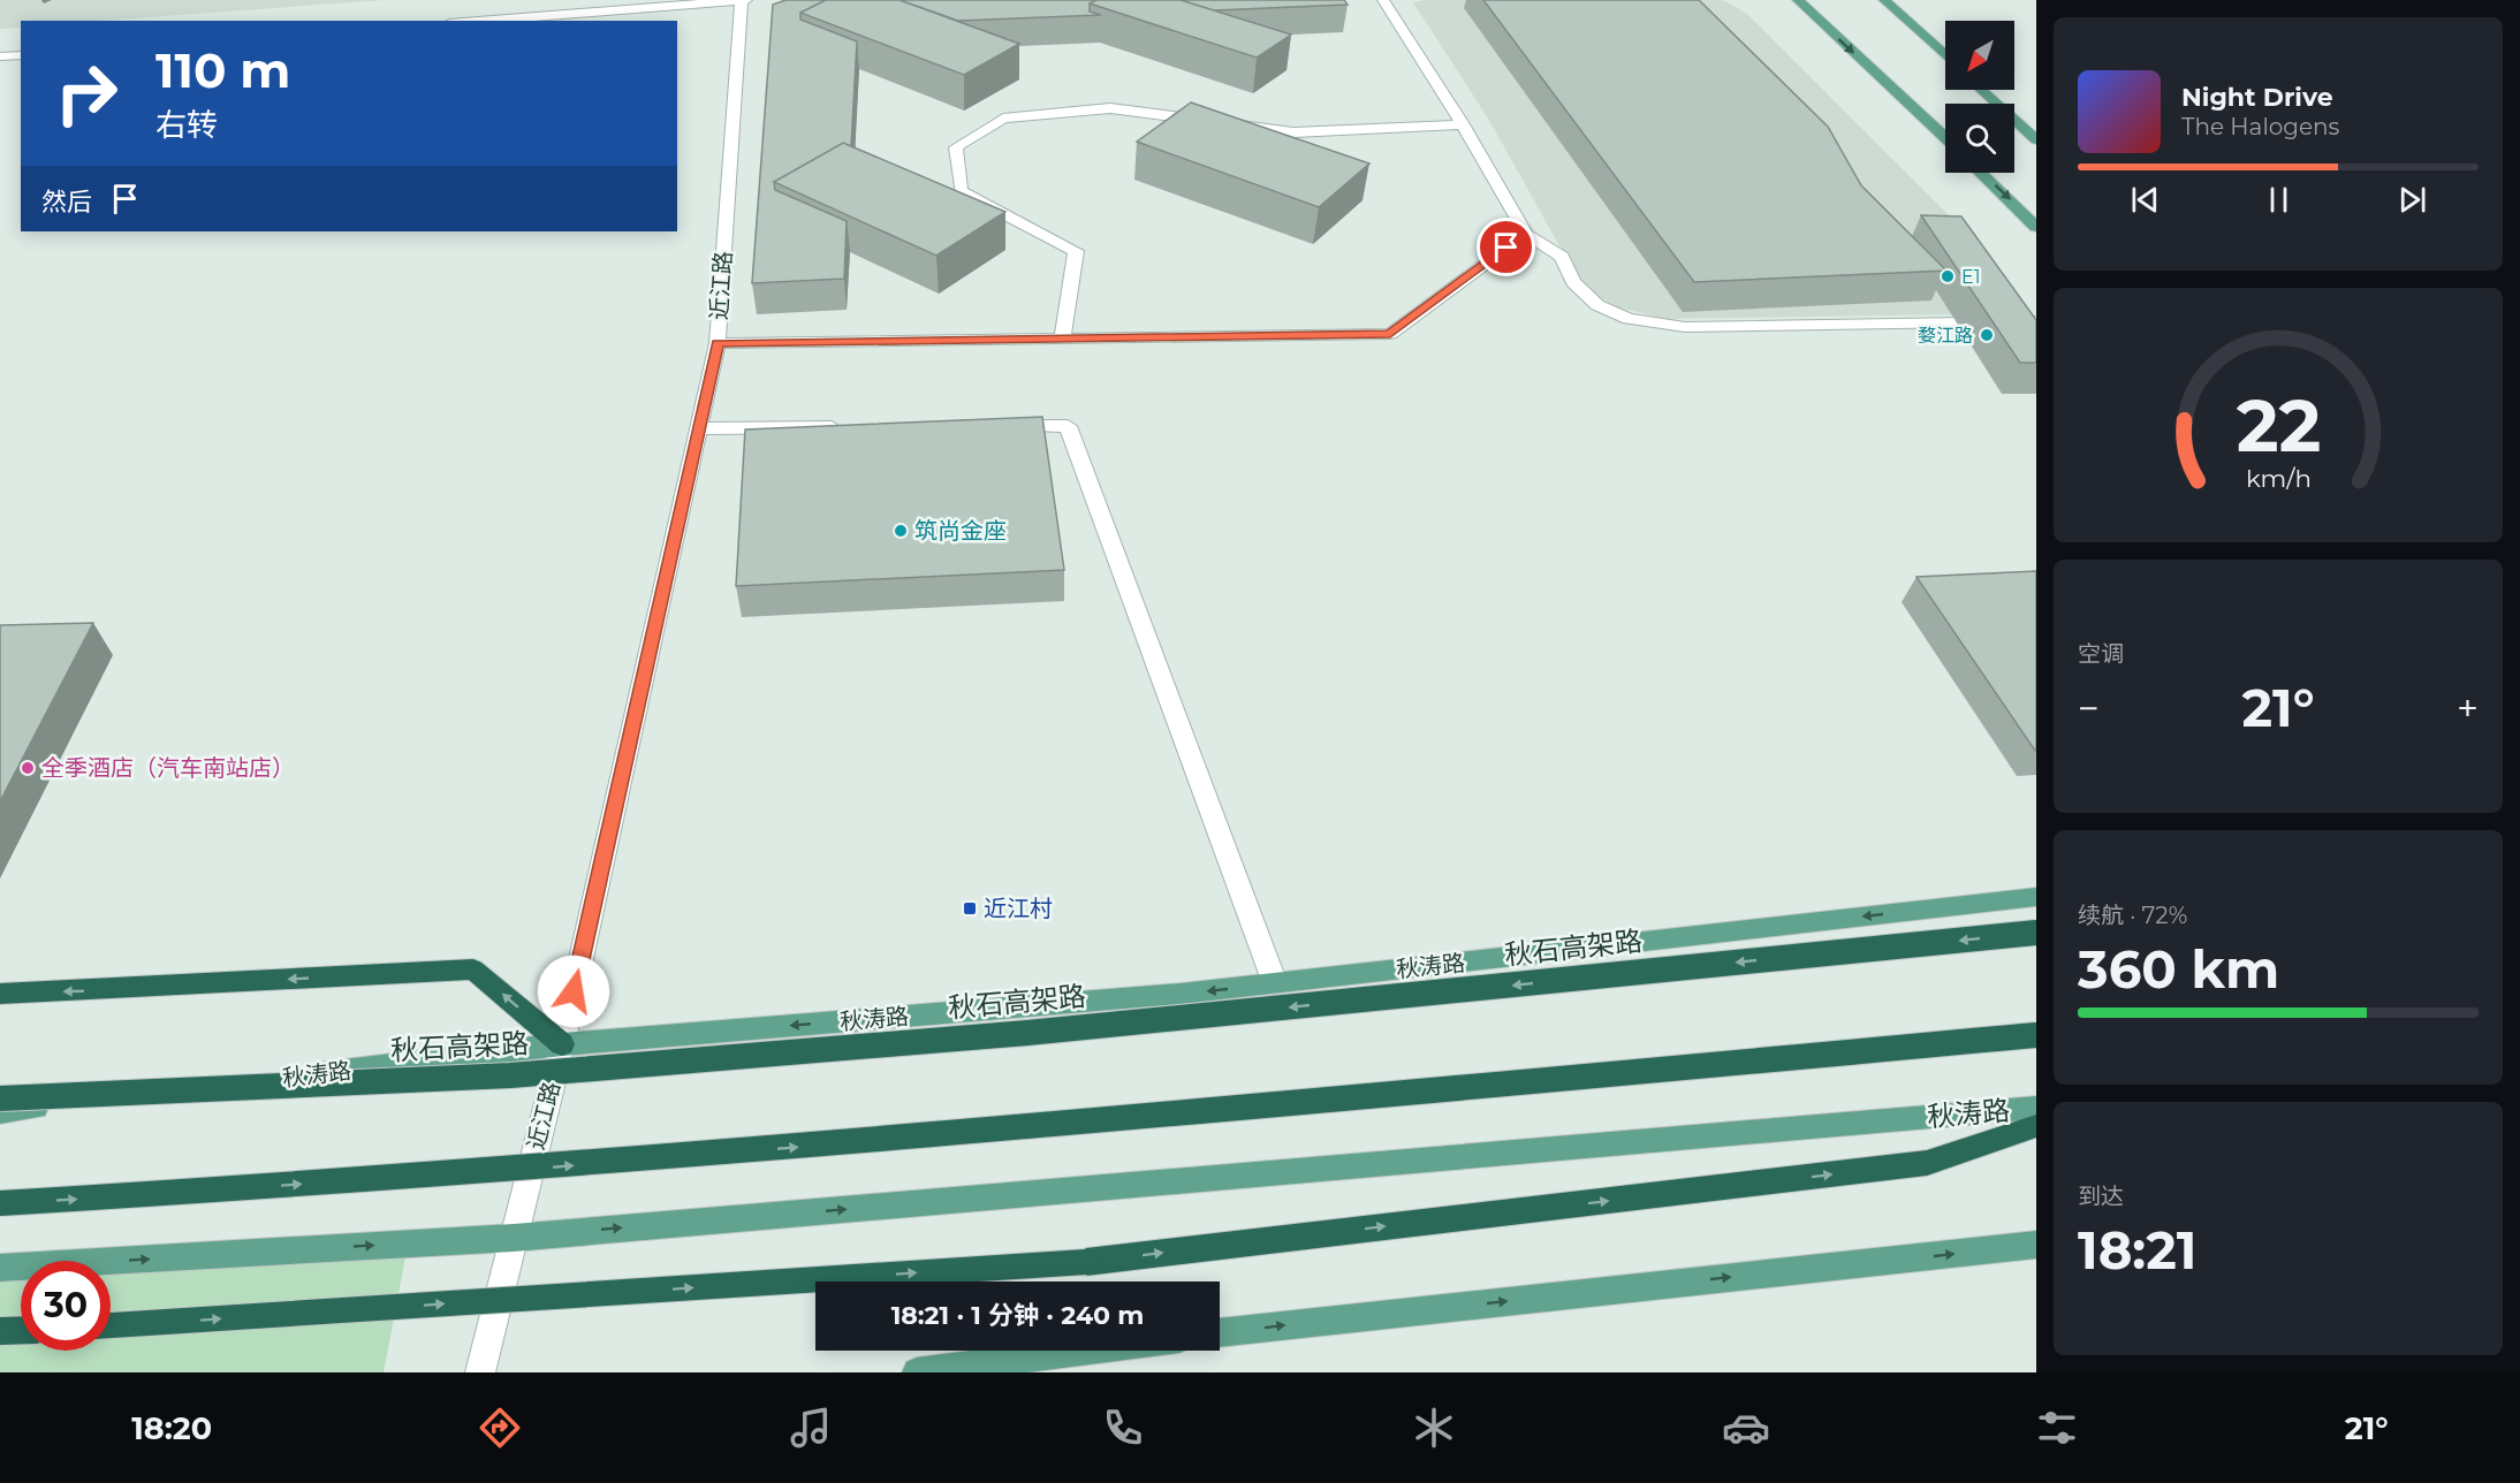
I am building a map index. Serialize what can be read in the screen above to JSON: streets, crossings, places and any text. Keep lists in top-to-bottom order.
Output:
{
  "streets": {
    "highway": ["秋石高架路"],
    "main road": ["秋涛路"],
    "street": ["近江路"]
  },
  "crossings": [
    ["近江路", "秋涛路"]
  ],
  "places": {
    "other": [
      "E1",
      "婺江路",
      "筑尚金座",
      "全季酒店（汽车南站店）"
    ],
    "transit": ["近江村"]
  },
  "north": "bottom left",
  "page": {
    "turn": ["110 m", "右转"],
    "song": ["Night Drive", "The Halogens"],
    "then": "然后",
    "tile": [
      "空调",
      ["续航 · 72%", "360 km"],
      ["到达", "18:21"]
    ],
    "heat": ["−", "21°", "+"],
    "limit": "30",
    "trip": "18:21 · 1 分钟 · 240 m",
    "tabs": ["18:20", "21°"],
    "gauge": ["22", "km/h"]
  }
}
